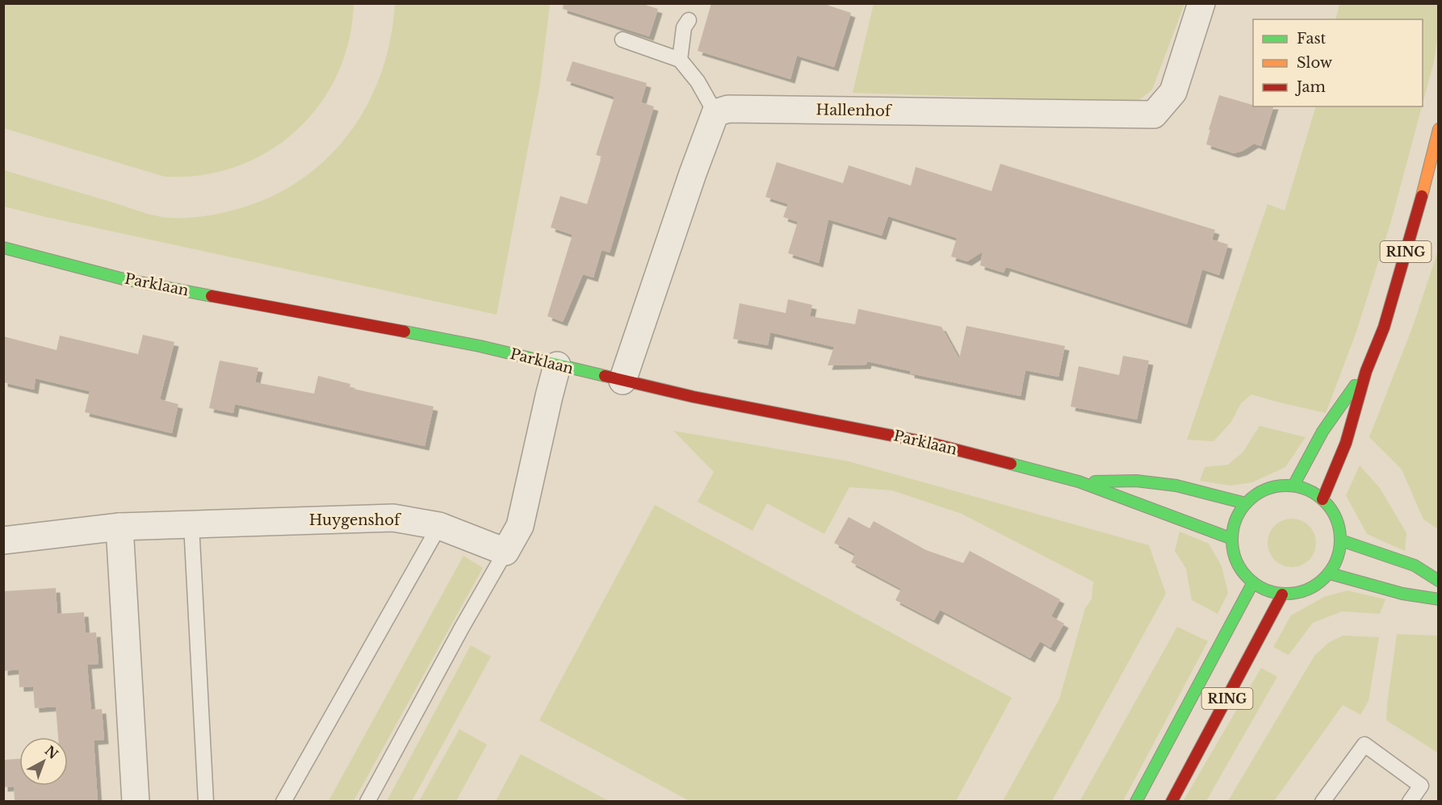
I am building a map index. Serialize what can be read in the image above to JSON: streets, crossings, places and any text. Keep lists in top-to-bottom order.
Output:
{
  "streets": {
    "street": [
      "Hallenhof",
      "RING",
      "Parklaan",
      "Huygenshof"
    ]
  },
  "crossings": [
    ["RING", "Parklaan"]
  ],
  "legend": ["Fast", "Slow", "Jam"],
  "north": "top right"
}
